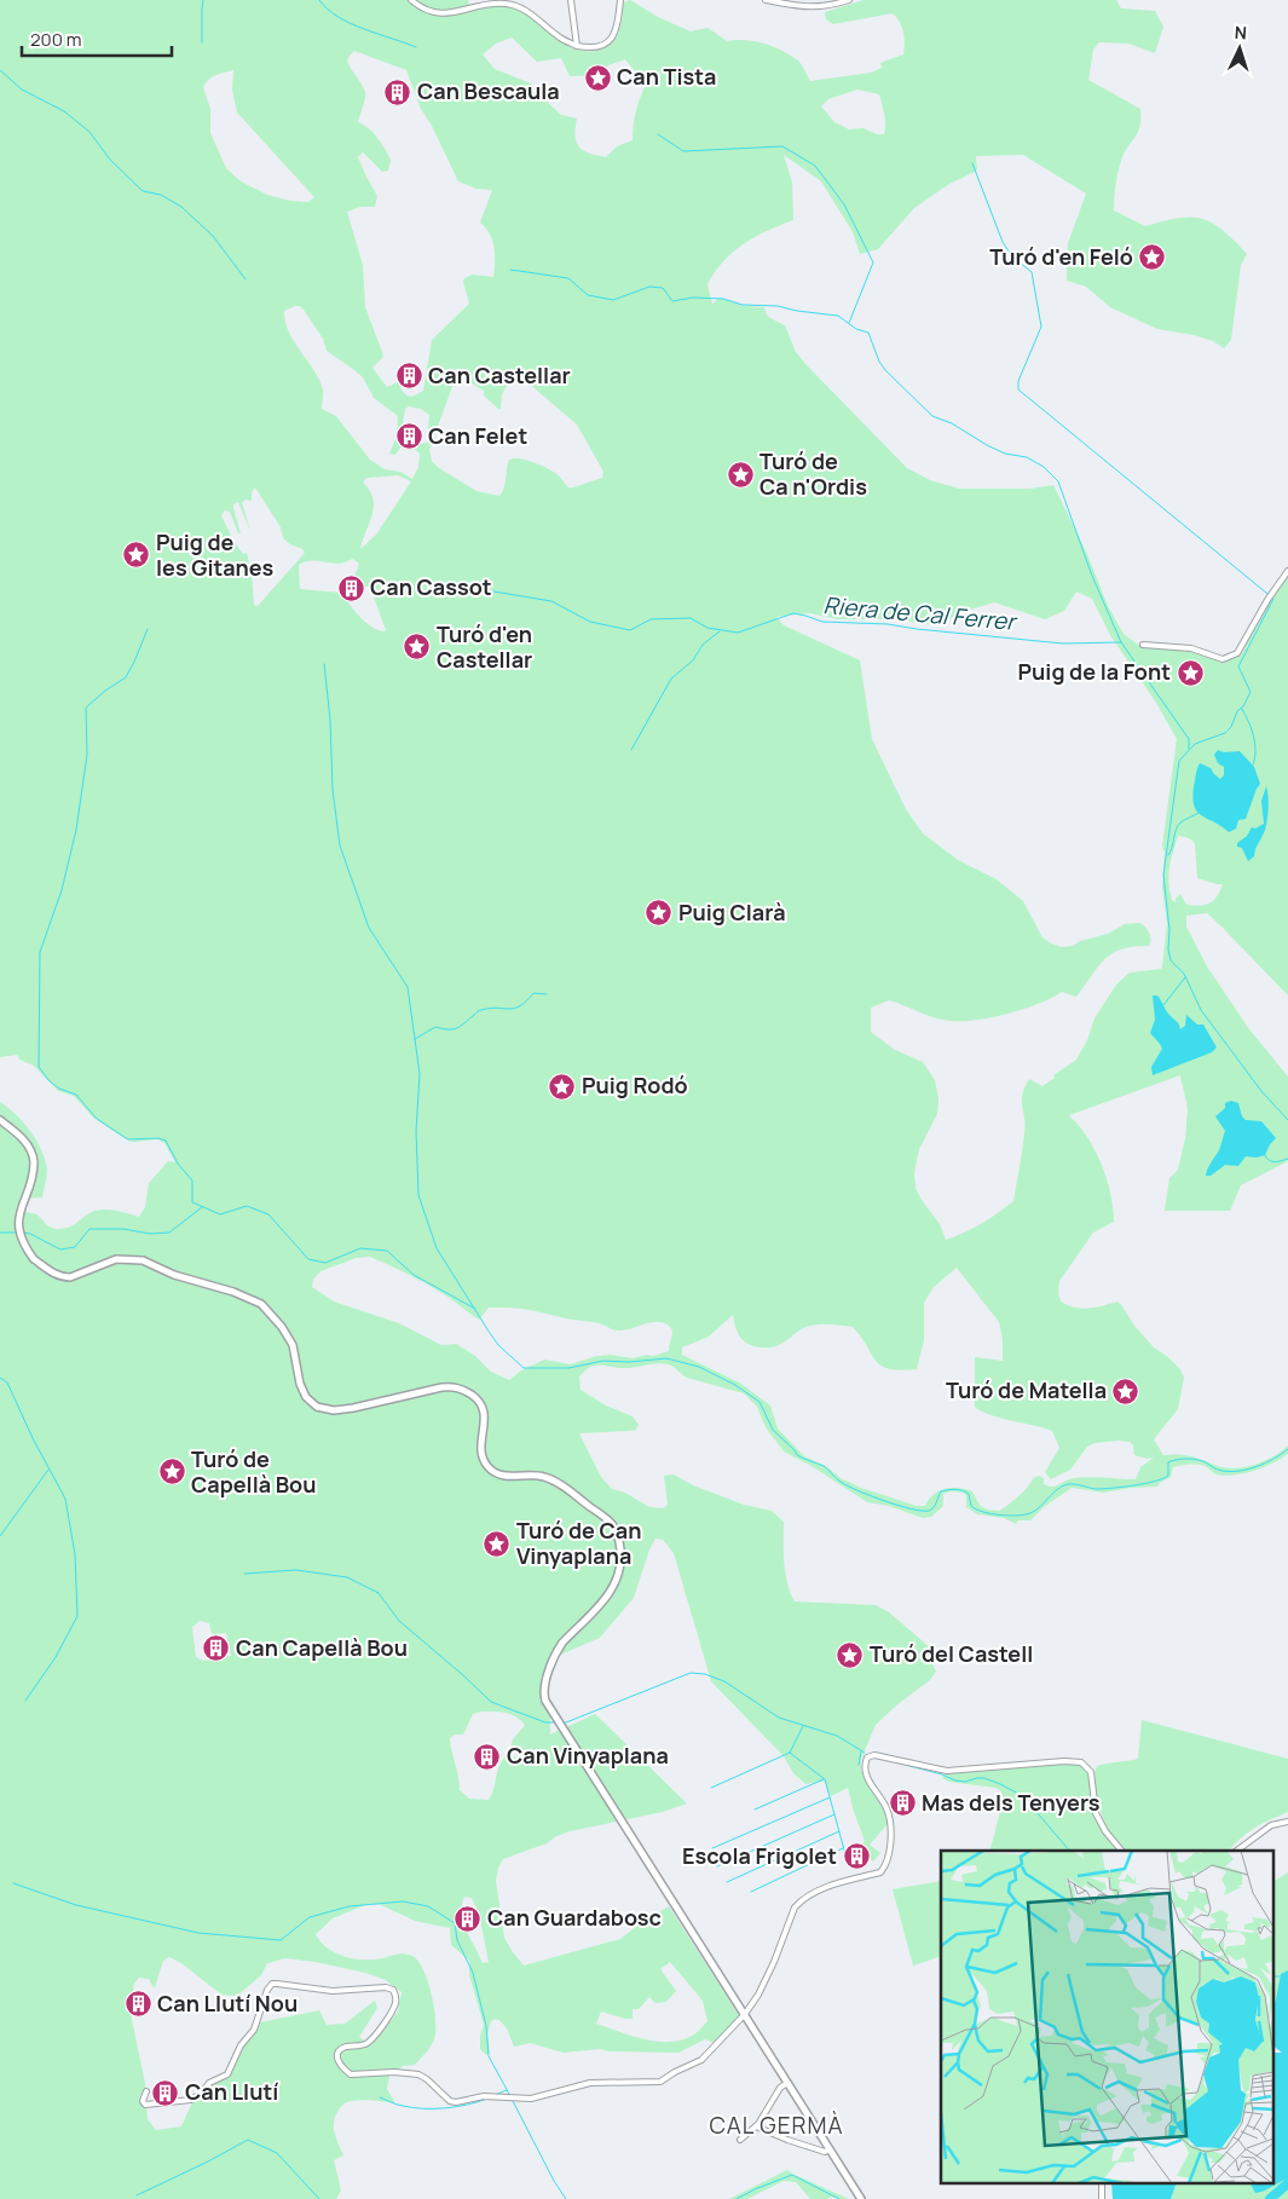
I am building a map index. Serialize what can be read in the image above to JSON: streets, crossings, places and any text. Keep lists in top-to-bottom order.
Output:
{
  "districts": ["CAL GERMÀ"],
  "water": ["Riera de Cal Ferrer"],
  "places": {
    "place": [
      "Can Tista",
      "Turó d'en Feló",
      "Turó de Ca n'Ordis",
      "Puig de les Gitanes",
      "Turó d'en Castellar",
      "Puig de la Font",
      "Puig Clarà",
      "Puig Rodó",
      "Turó de Matella",
      "Turó de Capellà Bou",
      "Turó de Can Vinyaplana",
      "Turó del Castell"
    ],
    "building": [
      "Can Bescaula",
      "Can Castellar",
      "Can Felet",
      "Can Cassot",
      "Can Capellà Bou",
      "Can Vinyaplana",
      "Mas dels Tenyers",
      "Escola Frigolet",
      "Can Guardabosc",
      "Can Llutí Nou",
      "Can Llutí"
    ]
  },
  "scale_bar": "200 m",
  "north": "top"
}
